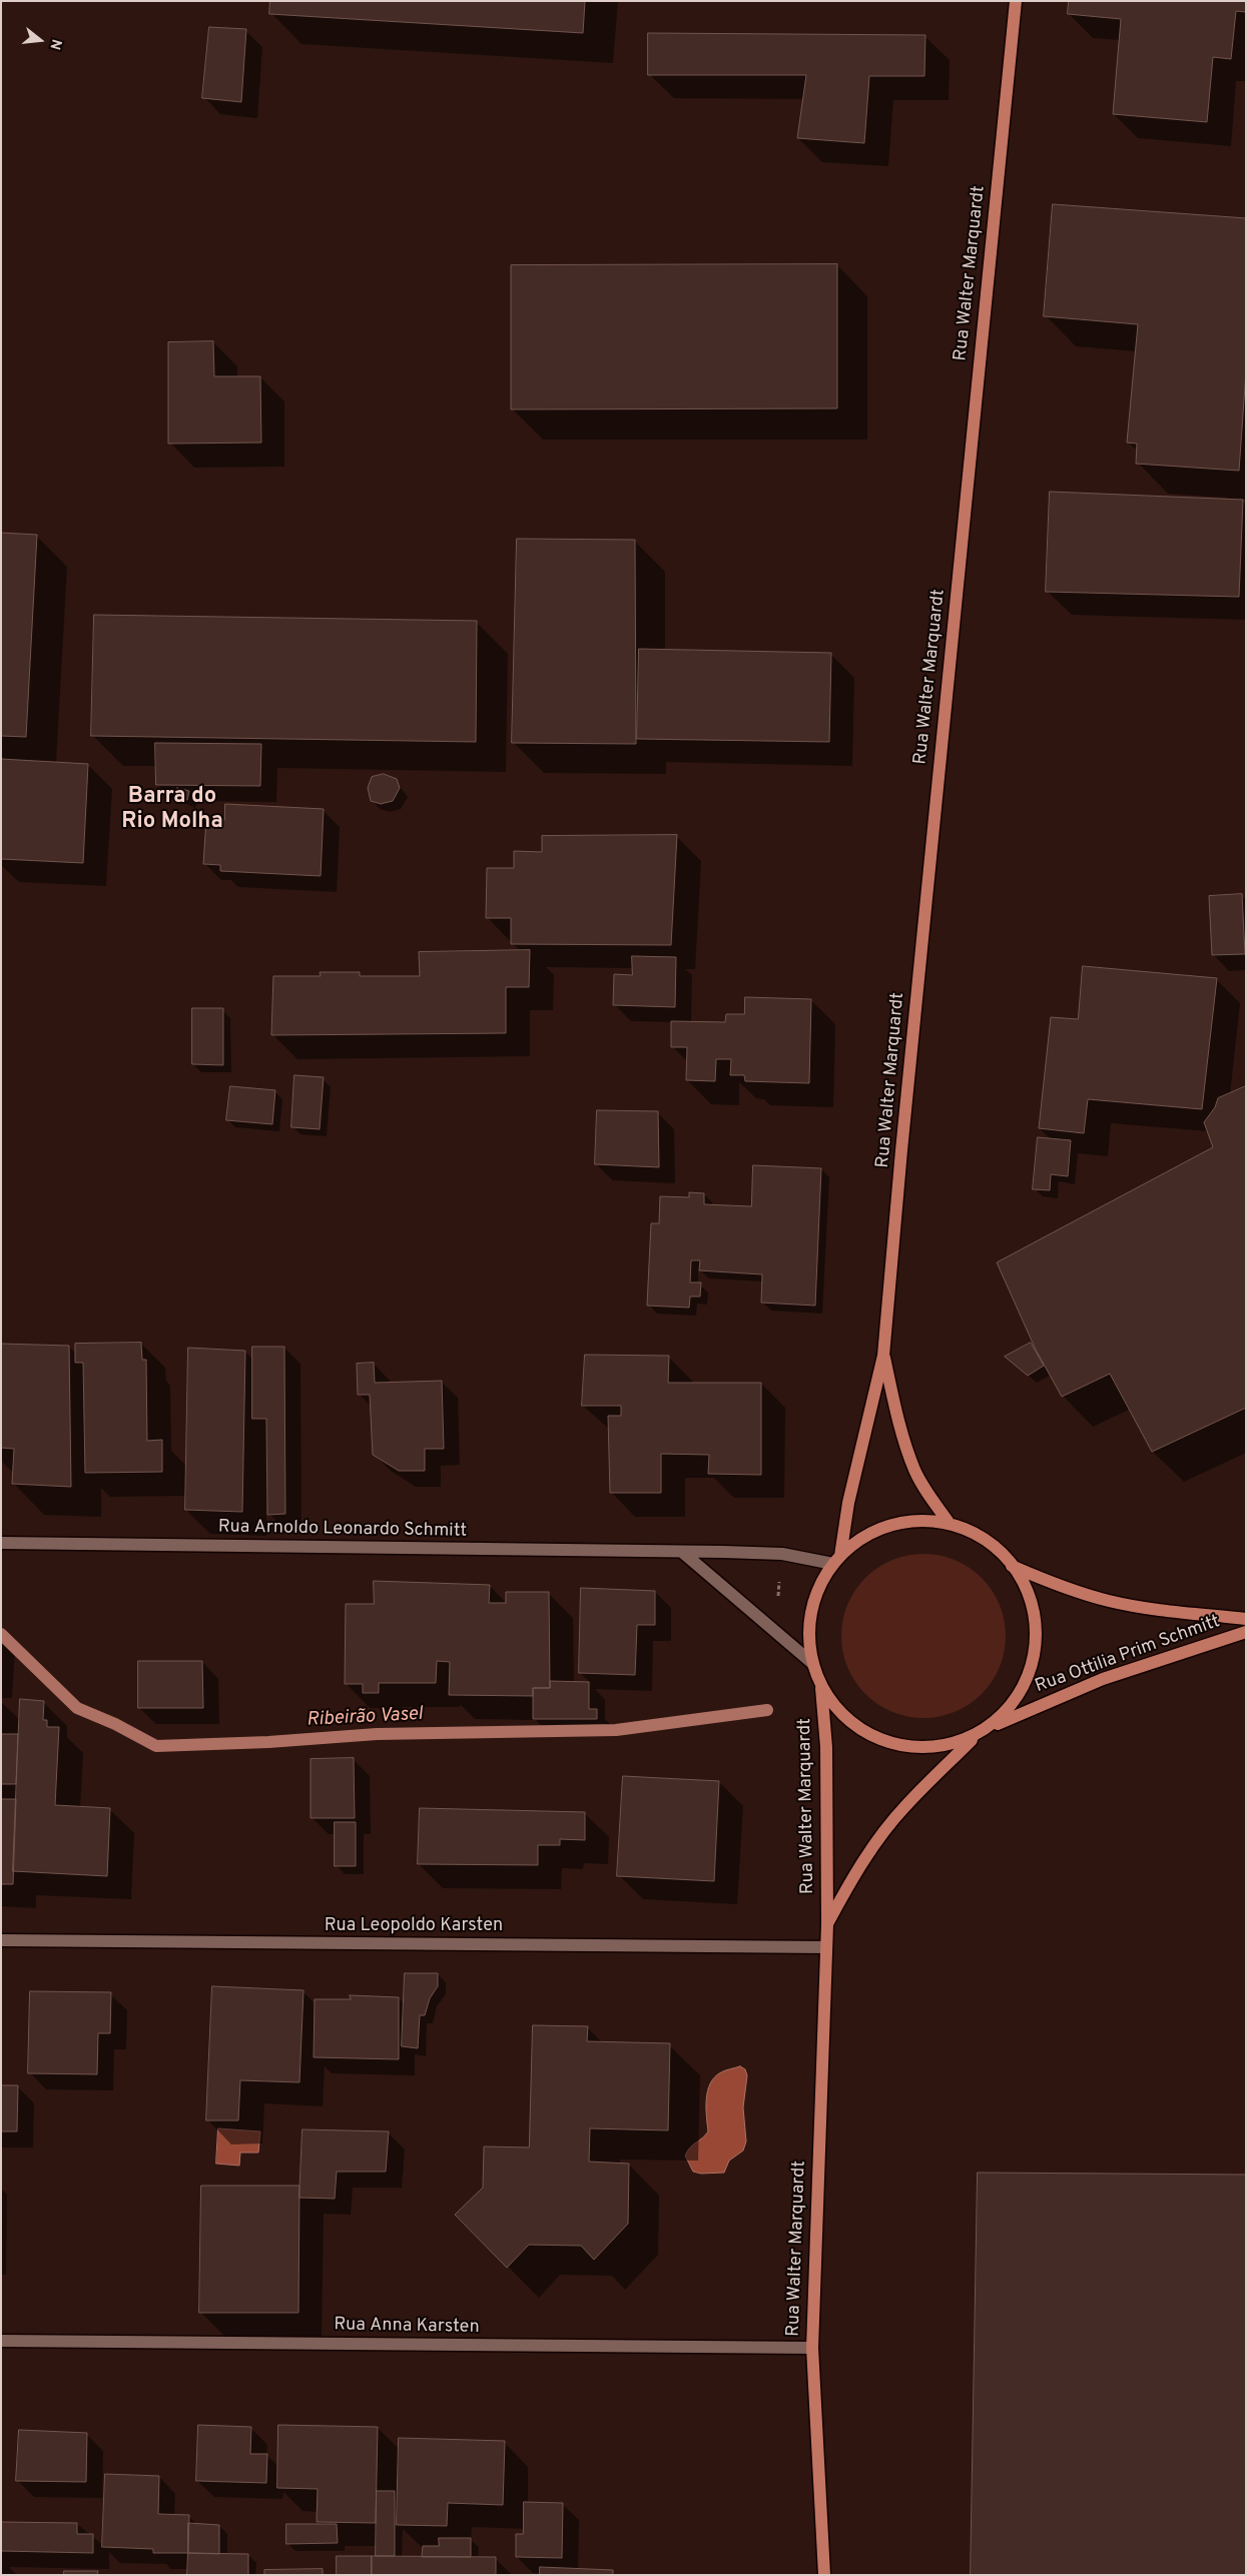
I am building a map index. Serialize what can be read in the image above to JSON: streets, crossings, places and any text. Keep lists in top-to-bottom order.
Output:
{
  "streets": {
    "main road": ["Rua Walter Marquardt", "Rua Ottilia Prim Schmitt"],
    "street": ["Rua Arnoldo Leonardo Schmitt", "Rua Leopoldo Karsten", "Rua Anna Karsten"]
  },
  "crossings": [
    ["Rua Walter Marquardt", "Rua Arnoldo Leonardo Schmitt"],
    ["Rua Walter Marquardt", "Rua Leopoldo Karsten"],
    ["Rua Walter Marquardt", "Rua Anna Karsten"]
  ],
  "districts": ["Barra do Rio Molha"],
  "water": ["Ribeirão Vasel"],
  "north": "right"
}
